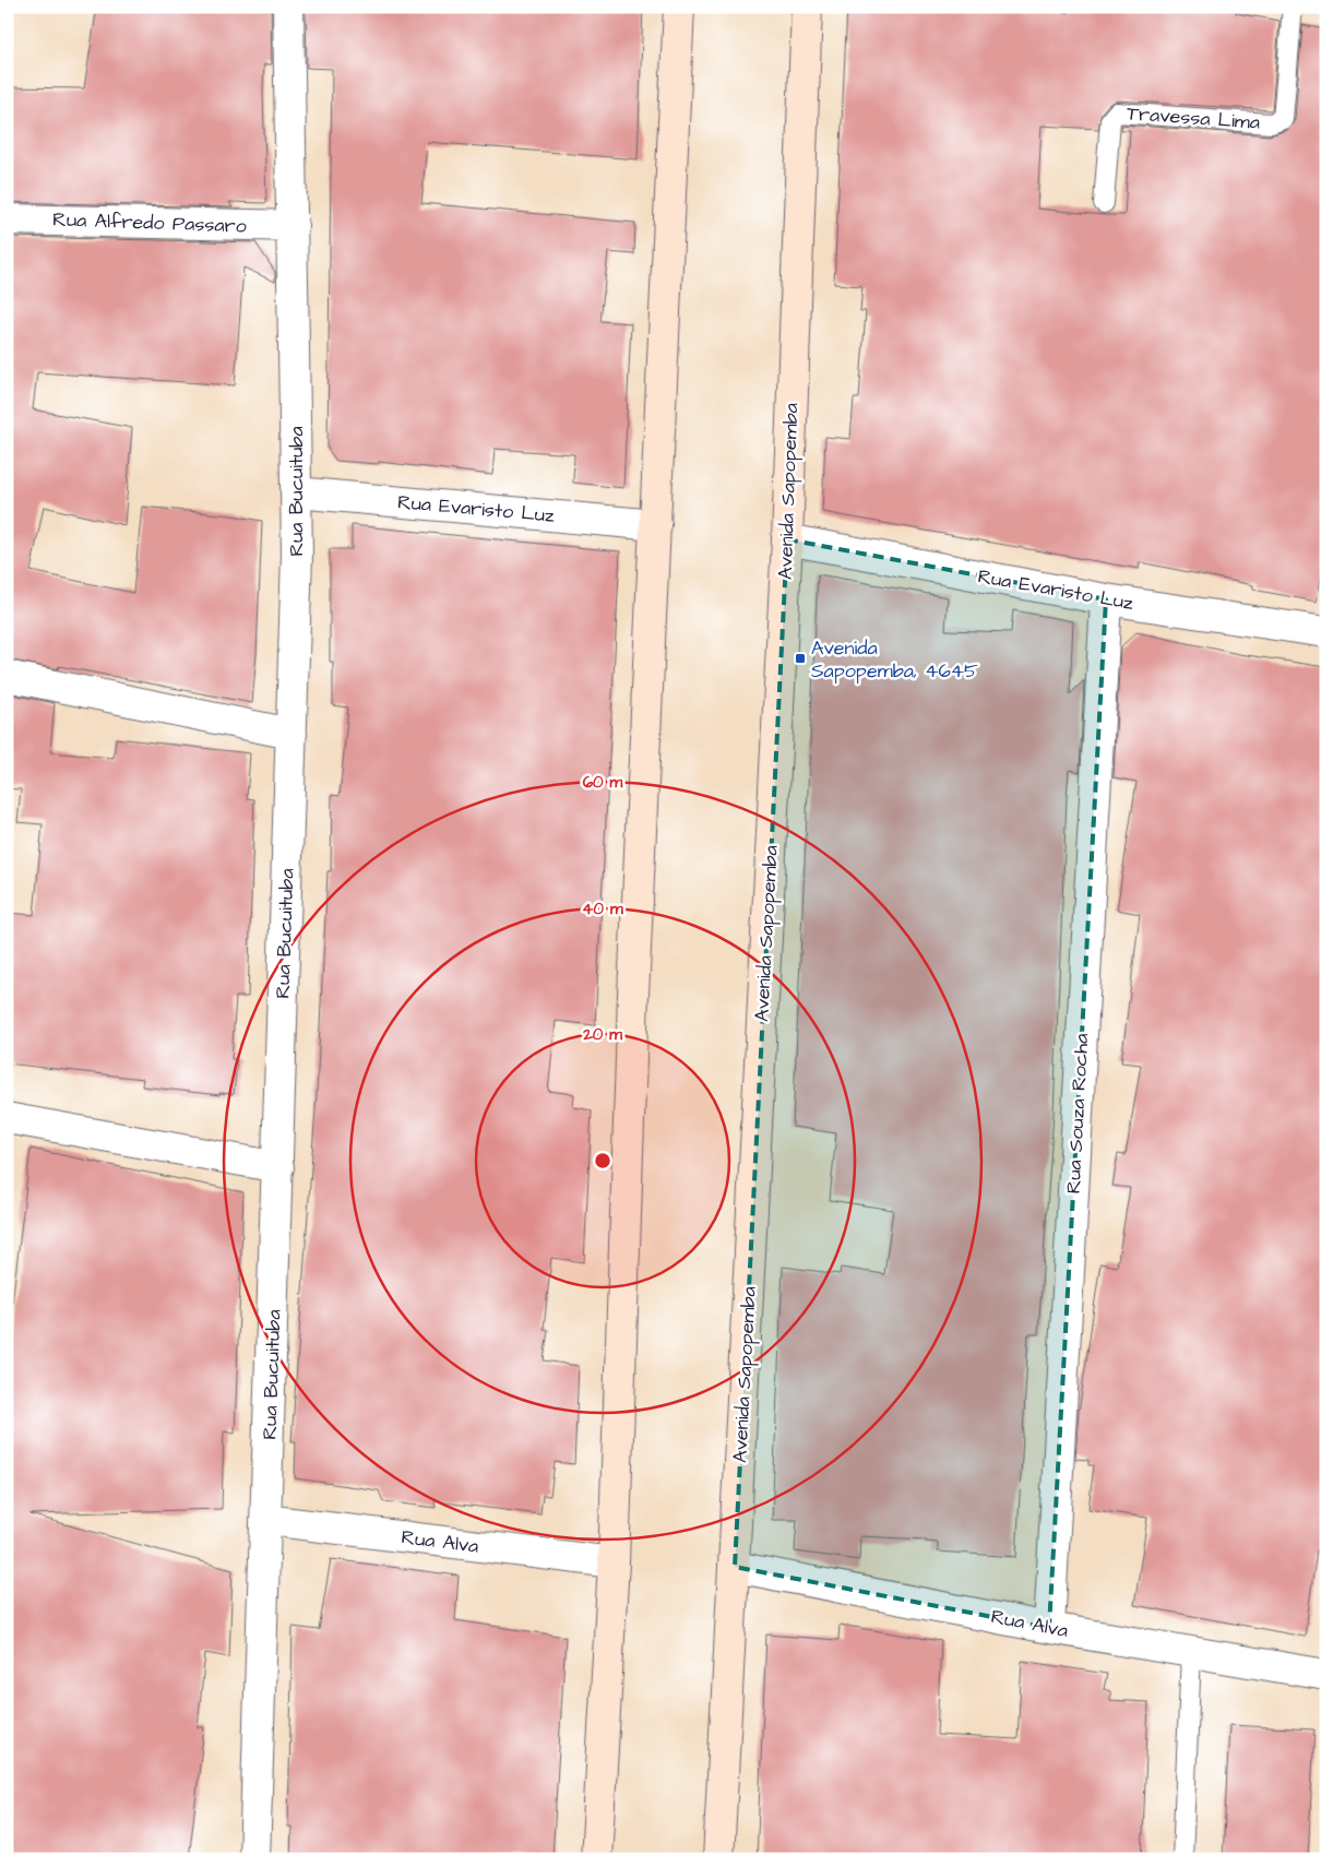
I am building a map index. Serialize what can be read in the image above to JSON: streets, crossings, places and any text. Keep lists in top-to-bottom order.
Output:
{
  "streets": {
    "main road": ["Avenida Sapopemba"],
    "street": [
      "Rua Alfredo Passaro",
      "Rua Bucuituba",
      "Rua Evaristo Luz",
      "Rua Souza Rocha",
      "Rua Alva"
    ],
    "lane": ["Travessa Lima"]
  },
  "crossings": [
    ["Rua Alfredo Passaro", "Rua Bucuituba"],
    ["Rua Bucuituba", "Rua Evaristo Luz"],
    ["Rua Bucuituba", "Rua Alva"],
    ["Avenida Sapopemba", "Rua Evaristo Luz"],
    ["Avenida Sapopemba", "Rua Alva"],
    ["Rua Evaristo Luz", "Rua Souza Rocha"],
    ["Rua Souza Rocha", "Rua Alva"]
  ],
  "places": {
    "transit": ["Avenida Sapopemba, 4645"]
  },
  "rings": ["60 m", "40 m", "20 m"]
}
